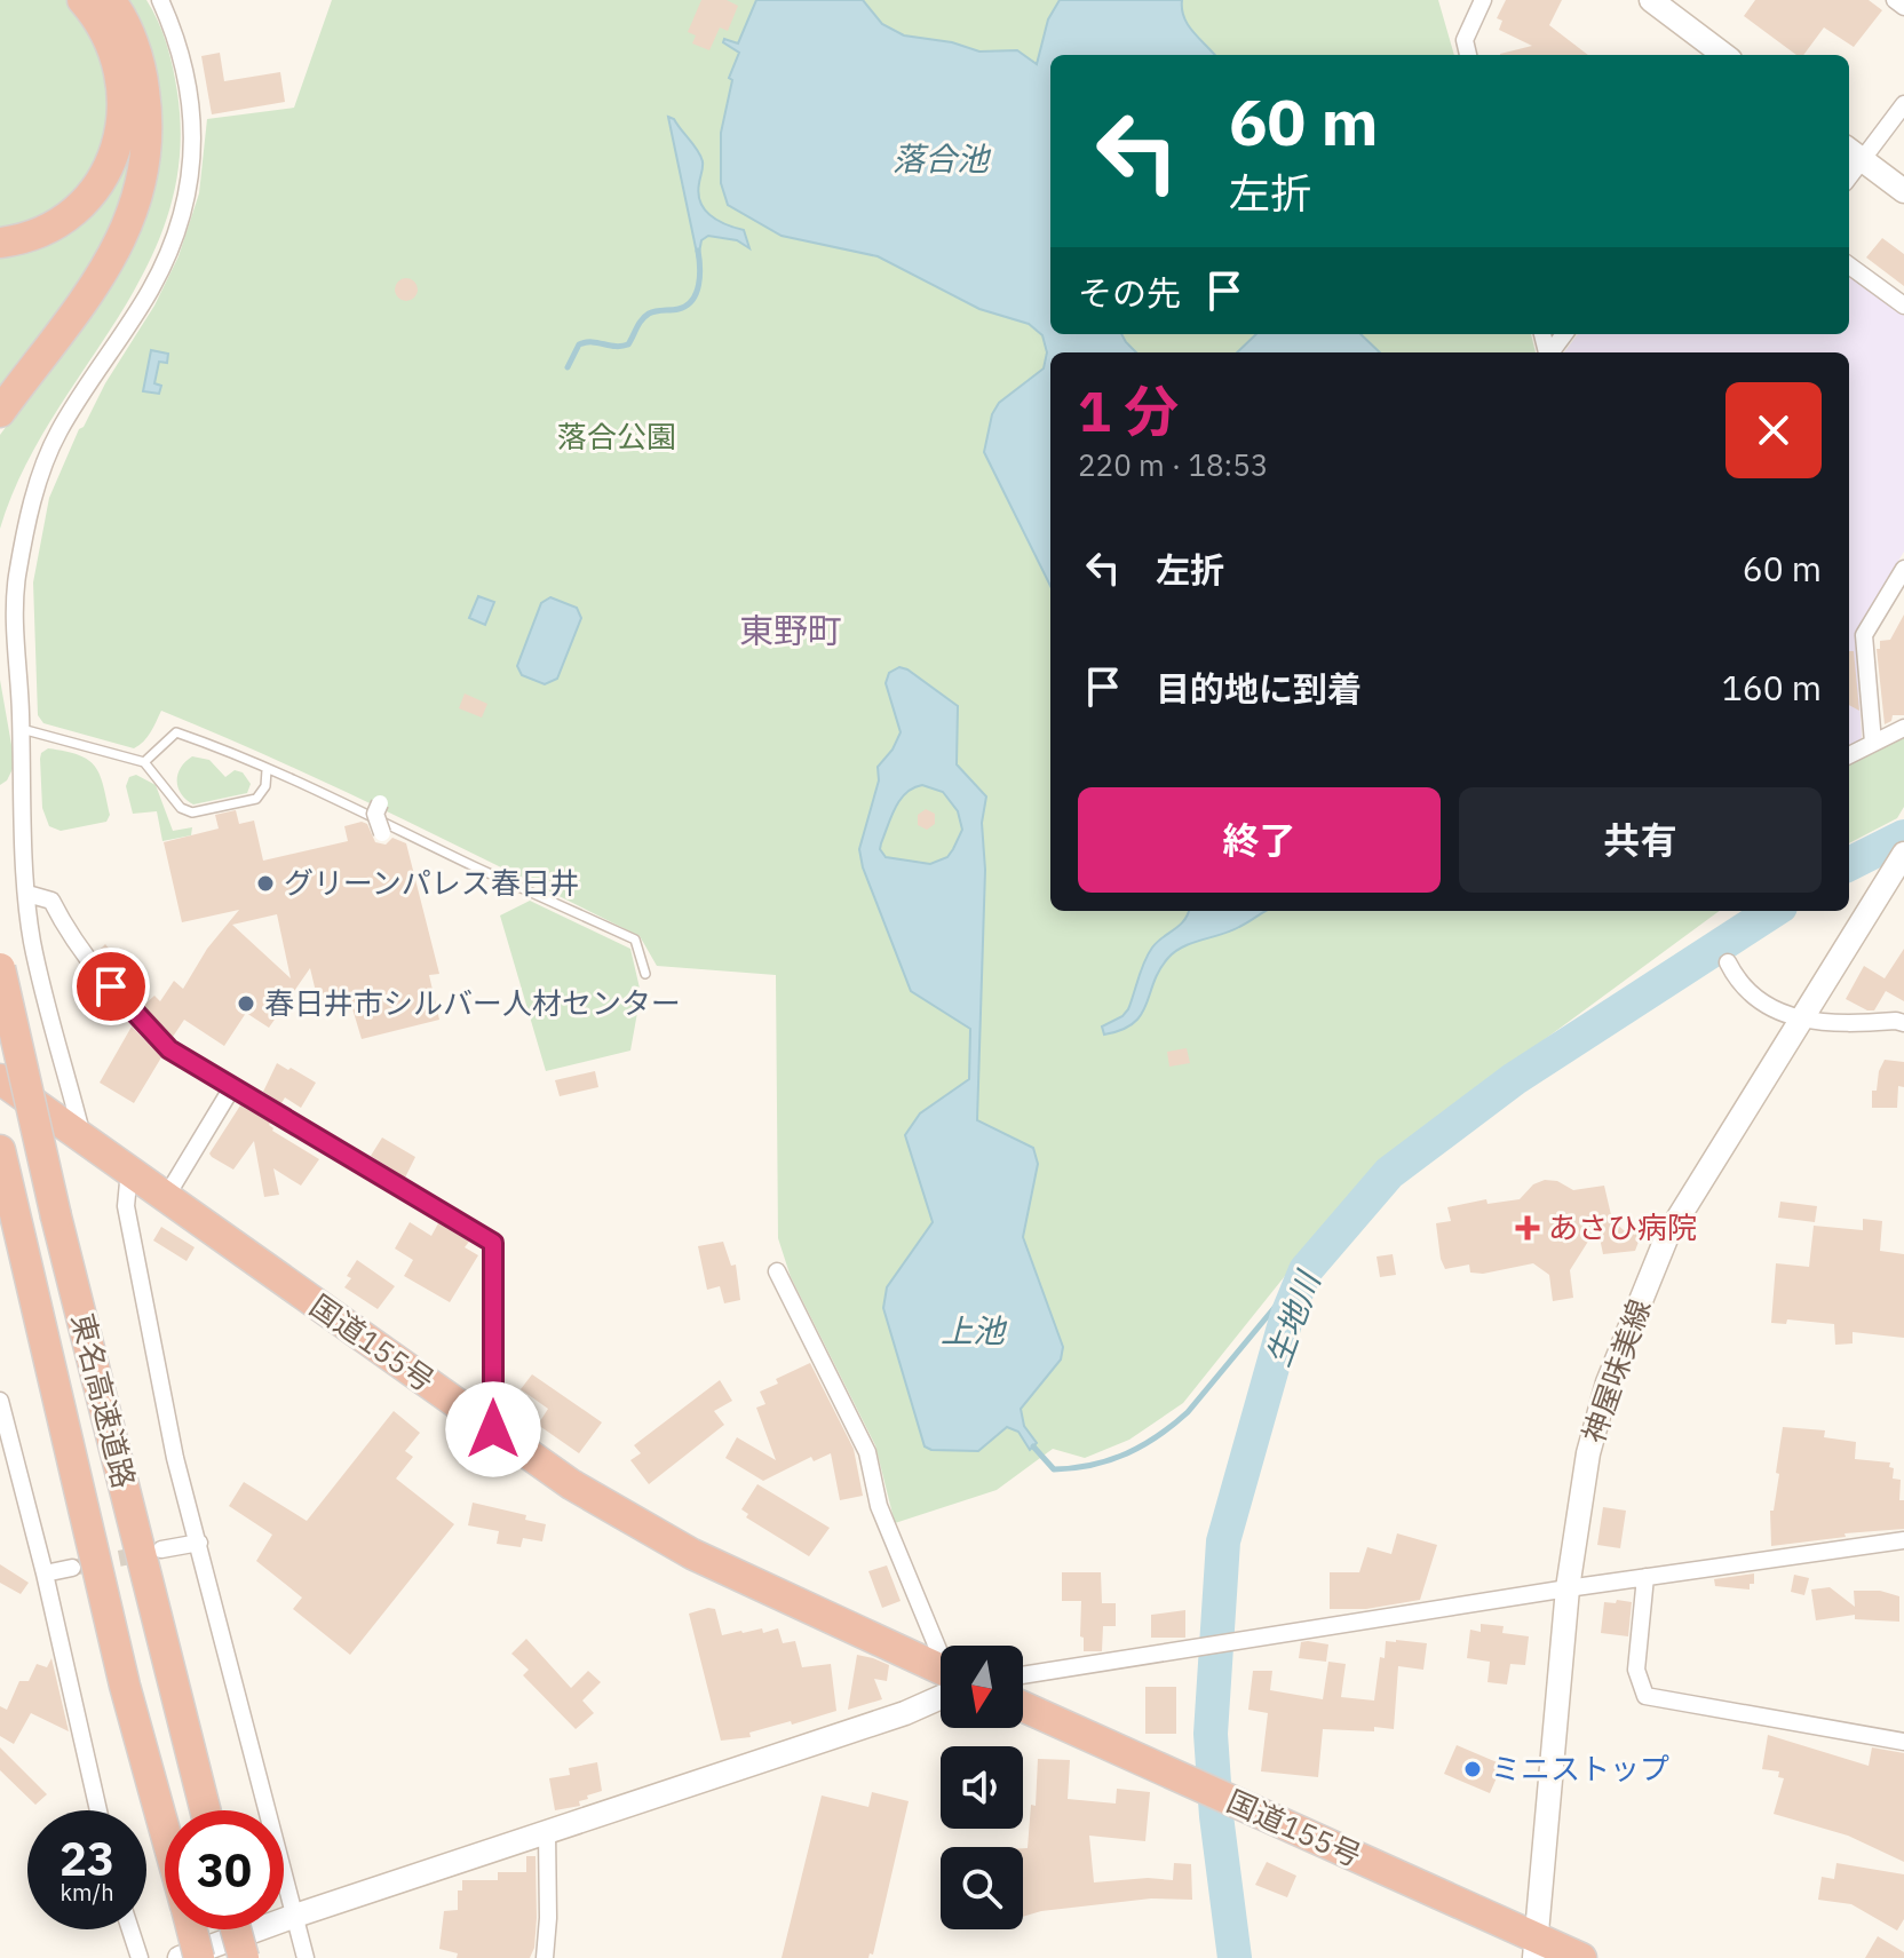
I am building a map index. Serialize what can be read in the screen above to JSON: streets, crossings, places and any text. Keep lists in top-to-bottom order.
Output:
{
  "streets": {
    "highway": ["国道155号", "東名高速道路"],
    "main road": ["神屋味美線"]
  },
  "crossings": [
    ["国道155号", "神屋味美線"]
  ],
  "districts": ["東野町"],
  "water": ["落合池", "生地川", "上池"],
  "parks": ["落合公園"],
  "places": {
    "other": ["グリーンパレス春日井", "春日井市シルバー人材センター", "ミニストップ"],
    "health": ["あさひ病院"]
  },
  "north": "bottom",
  "page": {
    "turn": ["60 m", "左折"],
    "then": "その先",
    "heading": ["1 分", "220 m · 18:53"],
    "list": [
      {
        "name": "左折",
        "value": "60 m"
      },
      {
        "name": "目的地に到着",
        "value": "160 m"
      }
    ],
    "buttons": ["終了", "共有"],
    "speed": "23 km/h",
    "limit": "30"
  }
}
